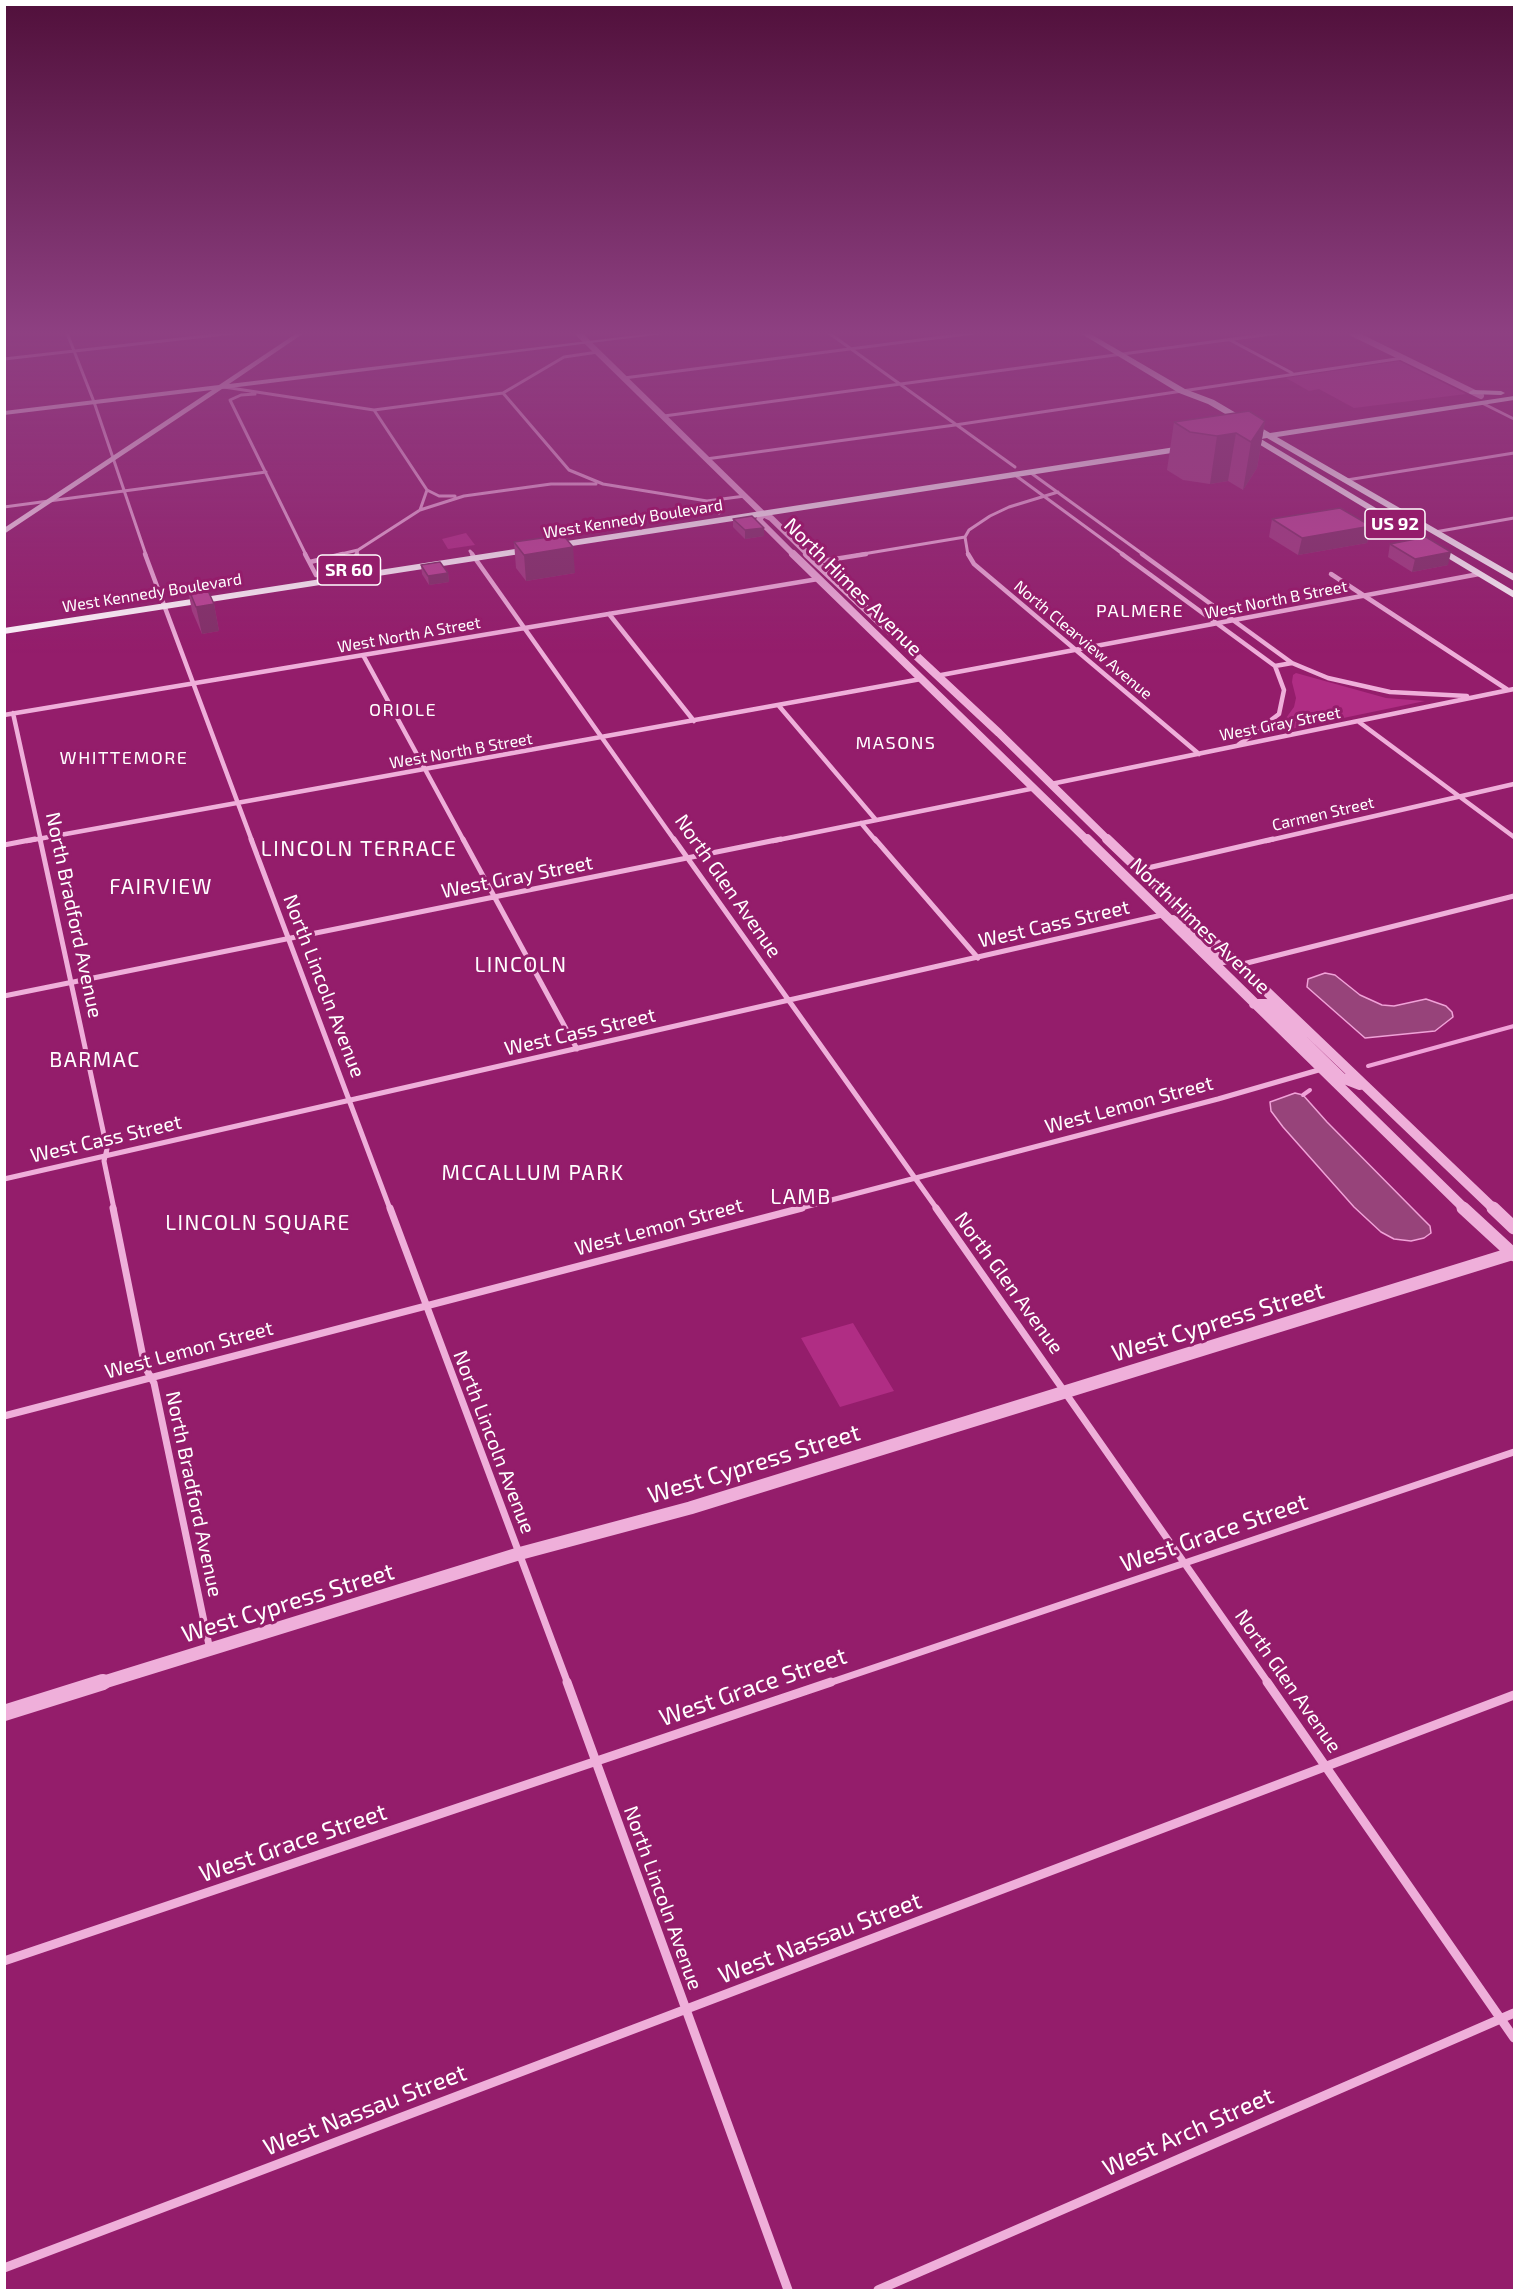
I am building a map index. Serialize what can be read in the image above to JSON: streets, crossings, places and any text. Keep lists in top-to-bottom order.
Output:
{
  "streets": {
    "main road": ["West Kennedy Boulevard", "US 92", "SR 60"],
    "street": [
      "North Himes Avenue",
      "West North B Street",
      "West North A Street",
      "North Clearview Avenue",
      "West Gray Street",
      "Carmen Street",
      "North Glen Avenue",
      "North Bradford Avenue",
      "West Cass Street",
      "North Lincoln Avenue",
      "West Lemon Street",
      "West Cypress Street",
      "West Grace Street",
      "West Nassau Street",
      "West Arch Street"
    ]
  },
  "crossings": [
    ["West Kennedy Boulevard", "North Himes Avenue"],
    ["West Kennedy Boulevard", "North Glen Avenue"],
    ["West Kennedy Boulevard", "North Lincoln Avenue"],
    ["US 92", "West North B Street"],
    ["North Himes Avenue", "West North B Street"],
    ["North Himes Avenue", "West North A Street"],
    ["North Himes Avenue", "West Gray Street"],
    ["North Himes Avenue", "Carmen Street"],
    ["North Himes Avenue", "West Cass Street"],
    ["North Himes Avenue", "West Lemon Street"],
    ["North Himes Avenue", "West Cypress Street"],
    ["West North B Street", "North Clearview Avenue"],
    ["West North B Street", "North Glen Avenue"],
    ["West North B Street", "North Bradford Avenue"],
    ["West North B Street", "North Lincoln Avenue"],
    ["West North A Street", "North Glen Avenue"],
    ["West North A Street", "North Bradford Avenue"],
    ["West North A Street", "North Lincoln Avenue"],
    ["North Clearview Avenue", "West Gray Street"],
    ["West Gray Street", "North Glen Avenue"],
    ["West Gray Street", "North Bradford Avenue"],
    ["West Gray Street", "North Lincoln Avenue"],
    ["North Glen Avenue", "West Cass Street"],
    ["North Glen Avenue", "West Lemon Street"],
    ["North Glen Avenue", "West Cypress Street"],
    ["North Glen Avenue", "West Grace Street"],
    ["North Glen Avenue", "West Nassau Street"],
    ["North Glen Avenue", "West Arch Street"],
    ["North Bradford Avenue", "West Cass Street"],
    ["North Bradford Avenue", "West Lemon Street"],
    ["North Bradford Avenue", "West Cypress Street"],
    ["West Cass Street", "North Lincoln Avenue"],
    ["North Lincoln Avenue", "West Lemon Street"],
    ["North Lincoln Avenue", "West Cypress Street"],
    ["North Lincoln Avenue", "West Grace Street"],
    ["North Lincoln Avenue", "West Nassau Street"]
  ],
  "districts": [
    "PALMERE",
    "ORIOLE",
    "MASONS",
    "WHITTEMORE",
    "LINCOLN TERRACE",
    "FAIRVIEW",
    "LINCOLN",
    "BARMAC",
    "MCCALLUM PARK",
    "LAMB",
    "LINCOLN SQUARE"
  ]
}
